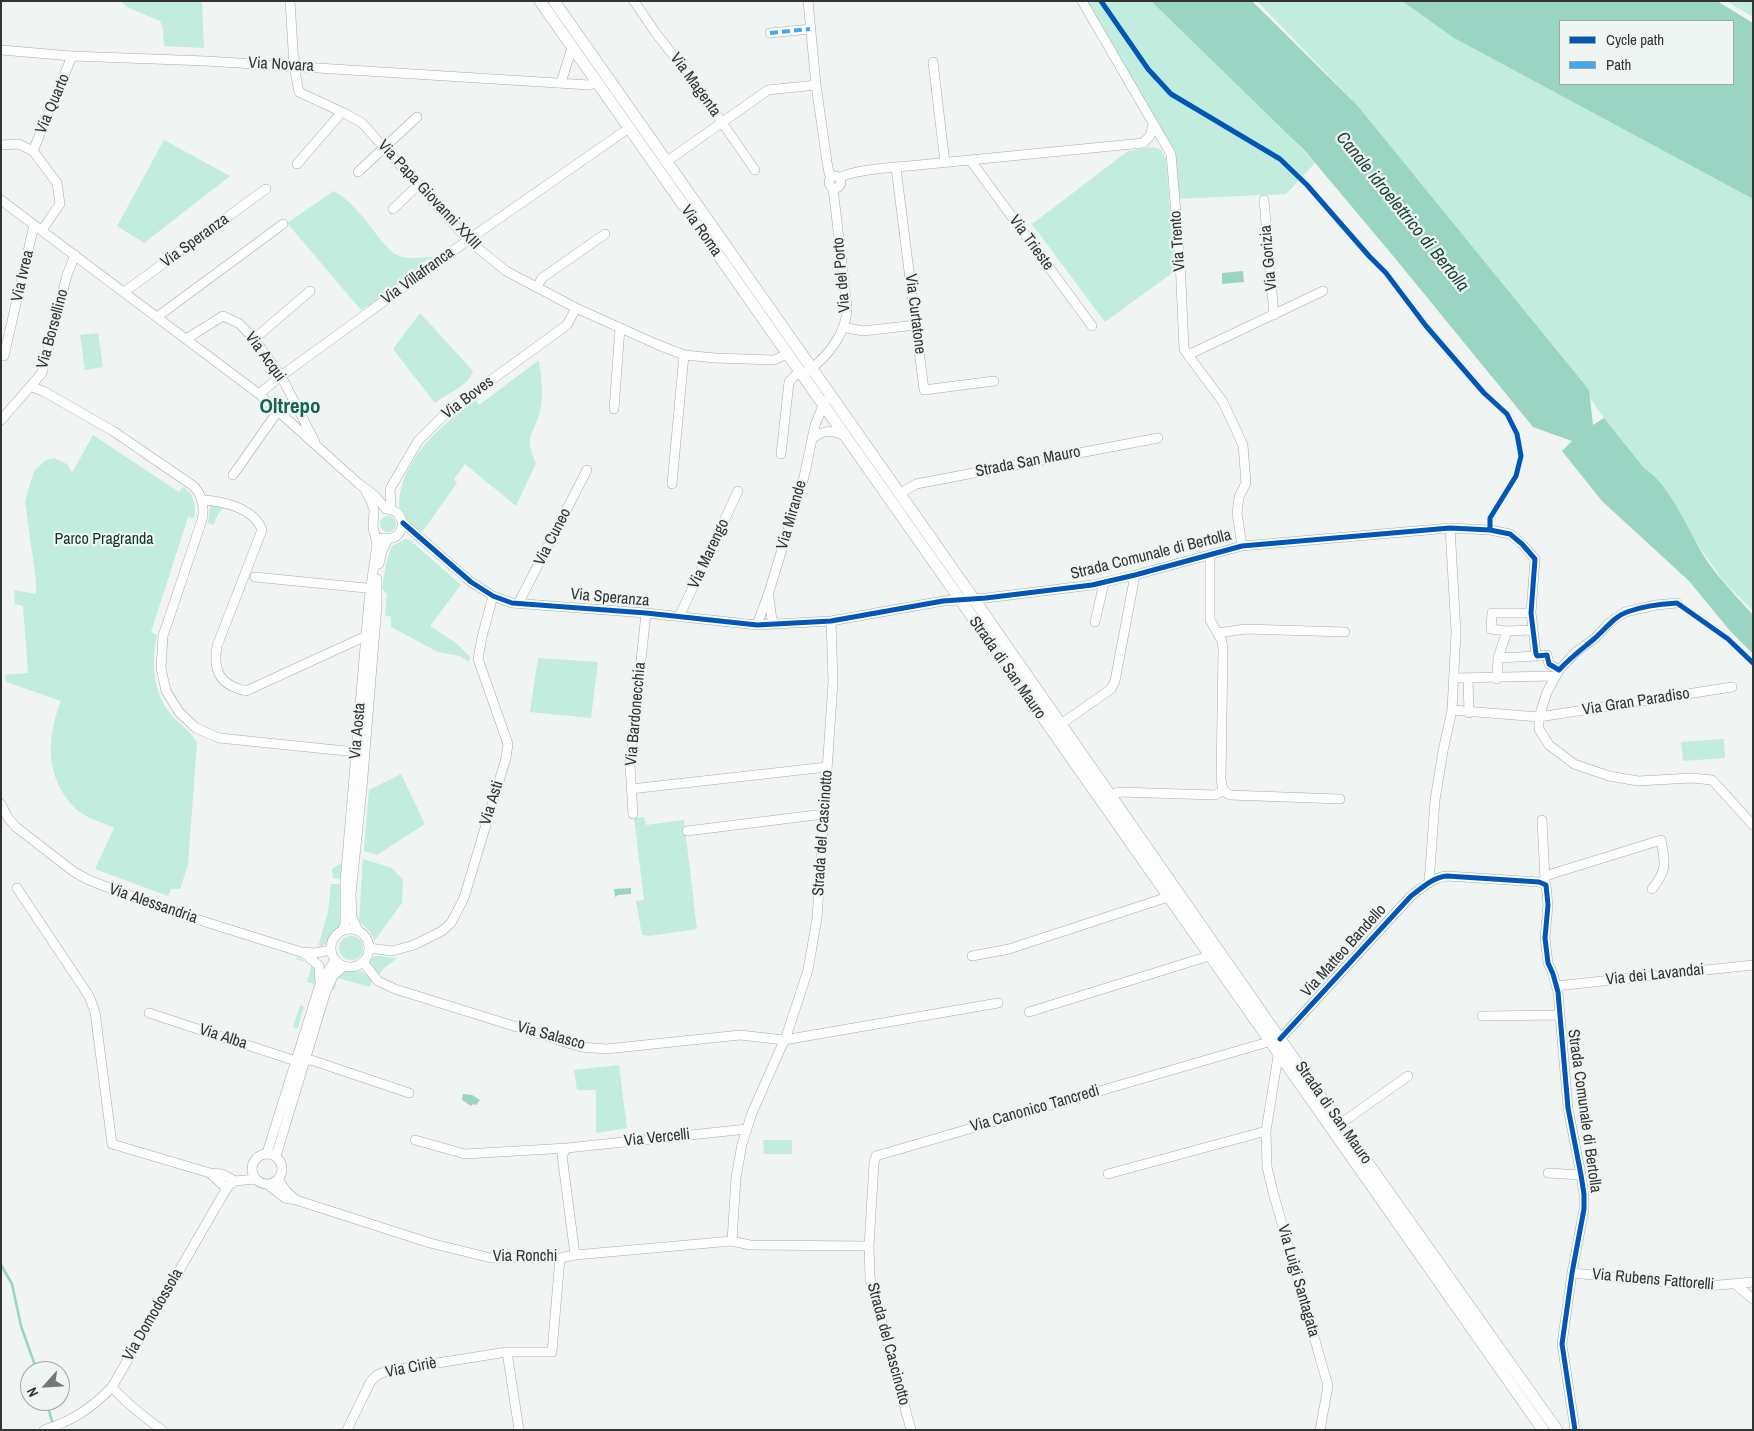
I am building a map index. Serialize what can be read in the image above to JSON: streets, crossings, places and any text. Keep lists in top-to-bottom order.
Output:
{
  "streets": {
    "main road": ["Via Roma", "Strada di San Mauro"],
    "street": [
      "Via Novara",
      "Via Magenta",
      "Via Quarto",
      "Via Papa Giovanni XXIII",
      "Via Speranza",
      "Via Trento",
      "Via Trieste",
      "Via Gorizia",
      "Via del Porto",
      "Via Ivrea",
      "Via Villafranca",
      "Via Curtatone",
      "Via Borsellino",
      "Via Acqui",
      "Via Boves",
      "Strada San Mauro",
      "Via Mirande",
      "Via Cuneo",
      "Via Marengo",
      "Strada Comunale di Bertolla",
      "Via Gran Paradiso",
      "Via Bardonecchia",
      "Via Aosta",
      "Via Asti",
      "Strada del Cascinotto",
      "Via Alessandria",
      "Via Matteo Bandello",
      "Via dei Lavandai",
      "Via Salasco",
      "Via Alba",
      "Via Canonico Tancredi",
      "Via Vercelli",
      "Via Ronchi",
      "Via Rubens Fattorelli",
      "Via Luigi Santagata",
      "Via Domodossola",
      "Via Ciriè"
    ]
  },
  "crossings": [
    ["Via Novara", "Via Quarto"],
    ["Via Novara", "Via Papa Giovanni XXIII"],
    ["Via Novara", "Via Roma"],
    ["Via Papa Giovanni XXIII", "Via Roma"],
    ["Via Papa Giovanni XXIII", "Via Villafranca"],
    ["Via Papa Giovanni XXIII", "Via Boves"],
    ["Via Roma", "Via del Porto"],
    ["Via Roma", "Via Villafranca"],
    ["Via Roma", "Via Mirande"],
    ["Via Roma", "Strada di San Mauro"],
    ["Via Speranza", "Via Boves"],
    ["Via Speranza", "Via Mirande"],
    ["Via Speranza", "Via Cuneo"],
    ["Via Speranza", "Via Marengo"],
    ["Via Speranza", "Strada Comunale di Bertolla"],
    ["Via Speranza", "Via Bardonecchia"],
    ["Via Speranza", "Via Aosta"],
    ["Via Speranza", "Via Asti"],
    ["Via Speranza", "Strada del Cascinotto"],
    ["Via Trento", "Strada Comunale di Bertolla"],
    ["Via Villafranca", "Via Acqui"],
    ["Via Boves", "Via Aosta"],
    ["Strada San Mauro", "Strada di San Mauro"],
    ["Strada Comunale di Bertolla", "Strada di San Mauro"],
    ["Strada Comunale di Bertolla", "Strada del Cascinotto"],
    ["Strada Comunale di Bertolla", "Via dei Lavandai"],
    ["Strada Comunale di Bertolla", "Via Rubens Fattorelli"],
    ["Strada di San Mauro", "Via Matteo Bandello"],
    ["Strada di San Mauro", "Via Canonico Tancredi"],
    ["Strada di San Mauro", "Via Luigi Santagata"],
    ["Via Aosta", "Via Asti"],
    ["Via Aosta", "Via Alessandria"],
    ["Via Aosta", "Via Salasco"],
    ["Via Asti", "Via Alessandria"],
    ["Via Asti", "Via Salasco"],
    ["Strada del Cascinotto", "Via Salasco"],
    ["Strada del Cascinotto", "Via Canonico Tancredi"],
    ["Strada del Cascinotto", "Via Vercelli"],
    ["Strada del Cascinotto", "Via Ronchi"],
    ["Via Alessandria", "Via Salasco"],
    ["Via Matteo Bandello", "Via Canonico Tancredi"],
    ["Via Ronchi", "Via Ciriè"]
  ],
  "districts": ["Oltrepo"],
  "water": ["Canale idroelettrico di Bertolla"],
  "parks": ["Parco Pragranda"],
  "legend": ["Cycle path", "Path"],
  "north": "bottom left"
}
